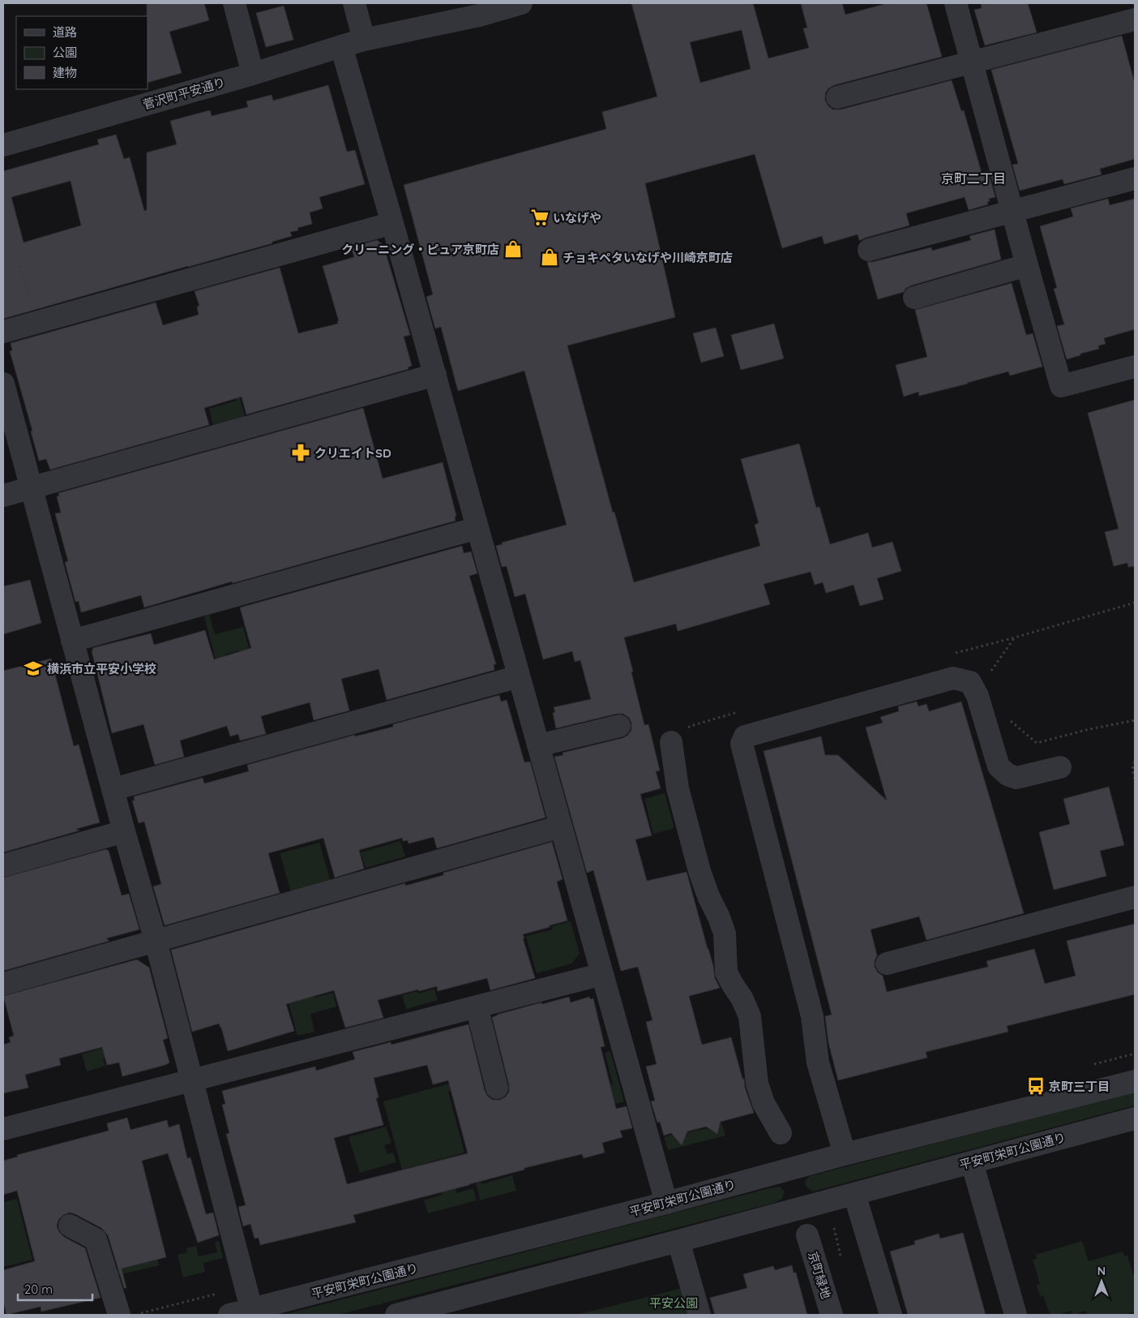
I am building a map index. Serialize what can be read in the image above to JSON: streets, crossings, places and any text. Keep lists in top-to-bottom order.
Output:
{
  "streets": {
    "street": ["菅沢町平安通り", "平安町栄町公園通り", "京町緑地"]
  },
  "districts": ["京町二丁目"],
  "parks": ["平安公園"],
  "places": {
    "supermarket": ["いなげや"],
    "shop": ["クリーニング・ピュア京町店", "チョキペタいなげや川崎京町店"],
    "pharmacy": ["クリエイトSD"],
    "school or university": ["横浜市立平安小学校"],
    "bus stop": ["京町三丁目"]
  },
  "legend": ["道路", "公園", "建物"],
  "scale_bar": "20 m",
  "north": "top"
}
